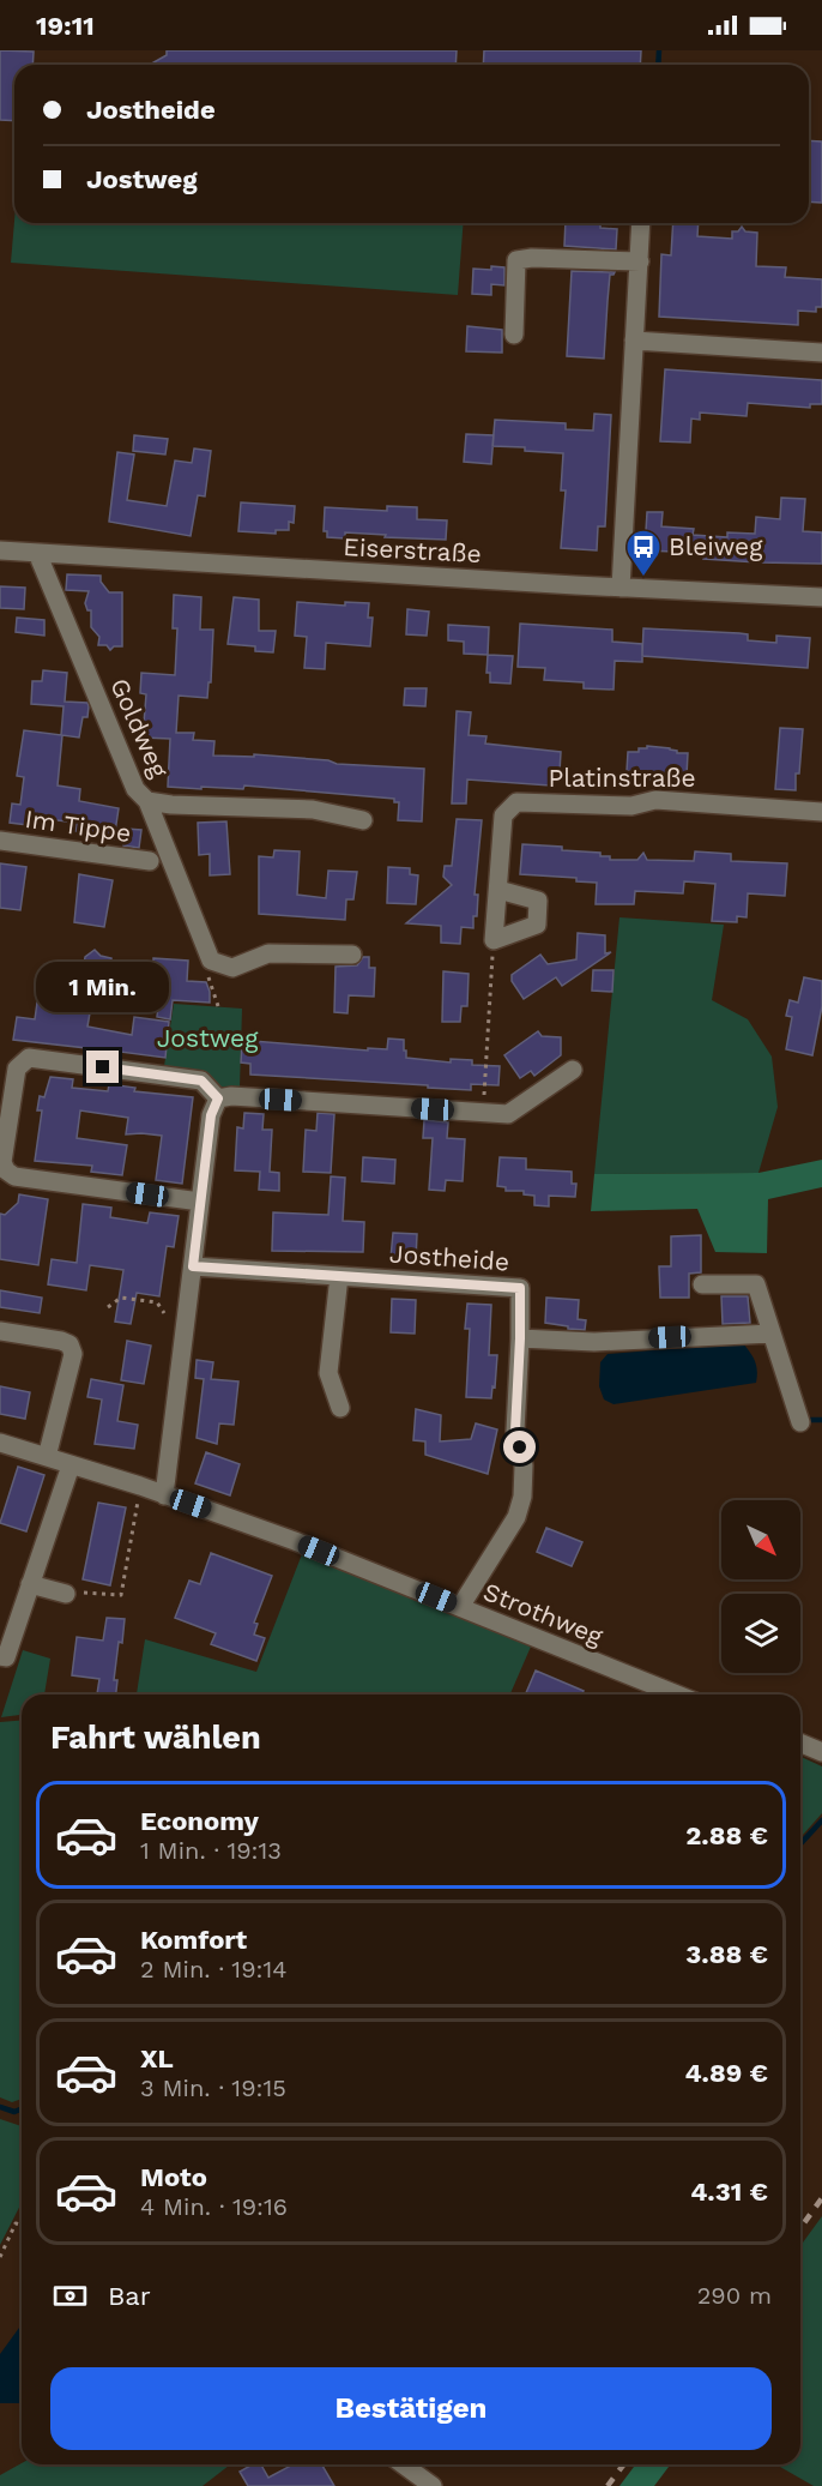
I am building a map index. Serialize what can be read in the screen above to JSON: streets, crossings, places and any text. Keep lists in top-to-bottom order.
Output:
{
  "streets": {
    "street": [
      "Eiserstraße",
      "Goldweg",
      "Platinstraße",
      "Im Tippe",
      "Jostheide",
      "Strothweg"
    ]
  },
  "crossings": [
    ["Eiserstraße", "Goldweg"],
    ["Jostheide", "Strothweg"]
  ],
  "parks": ["Jostweg"],
  "places": {
    "bus stop": ["Bleiweg"]
  },
  "north": "bottom right",
  "page": {
    "status": "19:11",
    "banner": ["Jostheide", "Jostweg"],
    "bubble": "1 Min.",
    "heading": "Fahrt wählen",
    "list": [
      {
        "name": "Economy",
        "note": "1 Min. · 19:13",
        "value": "2.88 €"
      },
      {
        "name": "Komfort",
        "note": "2 Min. · 19:14",
        "value": "3.88 €"
      },
      {
        "name": "XL",
        "note": "3 Min. · 19:15",
        "value": "4.89 €"
      },
      {
        "name": "Moto",
        "note": "4 Min. · 19:16",
        "value": "4.31 €"
      }
    ],
    "pay": ["Bar", "290 m"],
    "buttons": "Bestätigen"
  }
}
